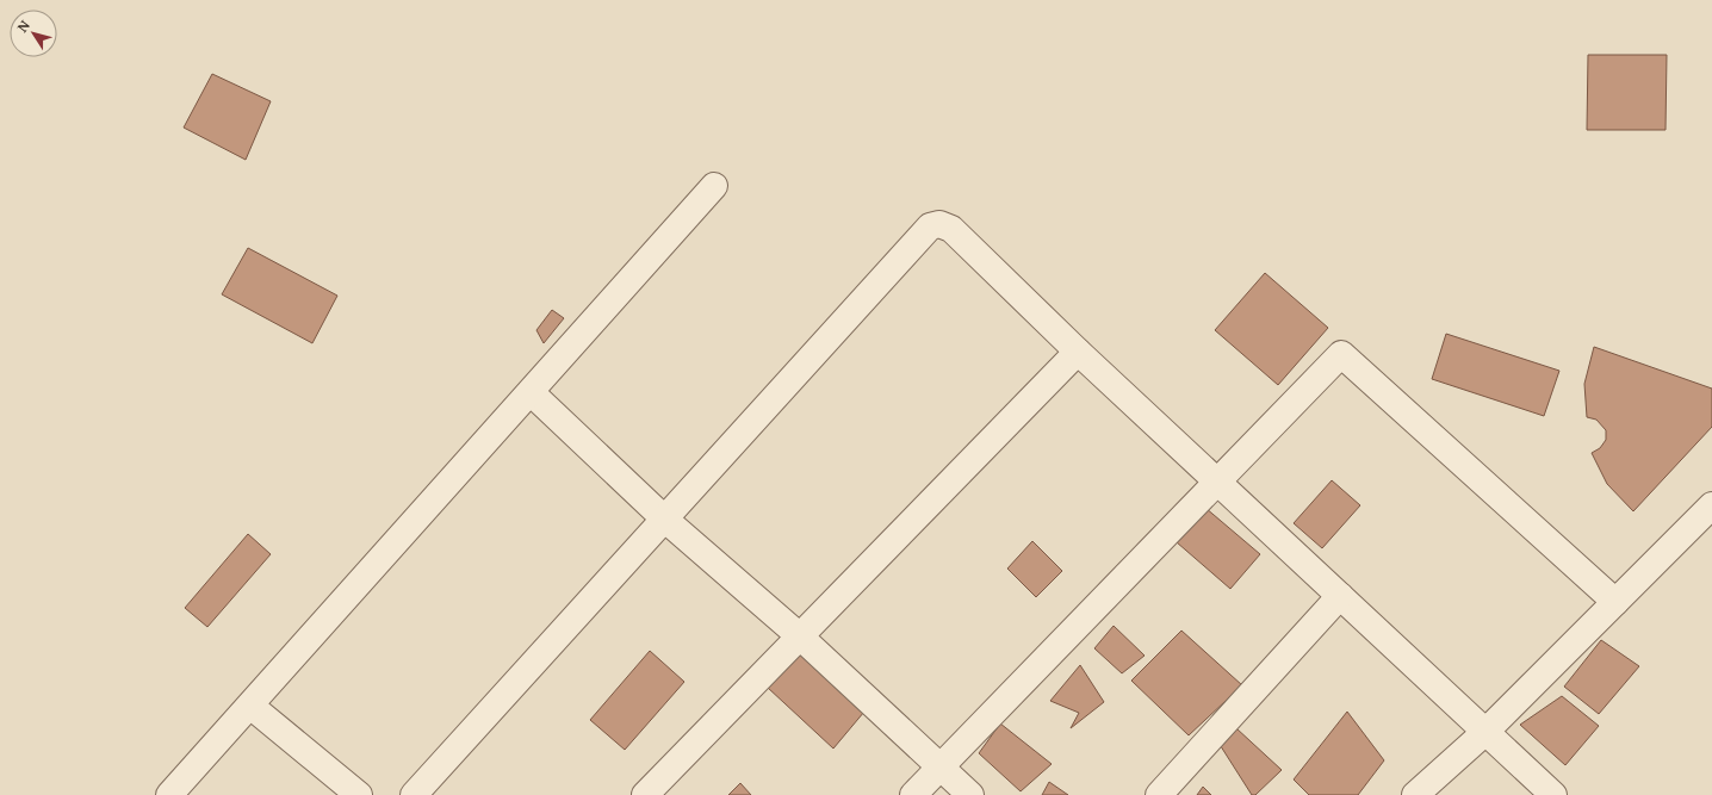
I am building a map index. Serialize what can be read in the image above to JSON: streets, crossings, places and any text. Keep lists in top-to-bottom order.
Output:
{
  "north": "top left"
}
